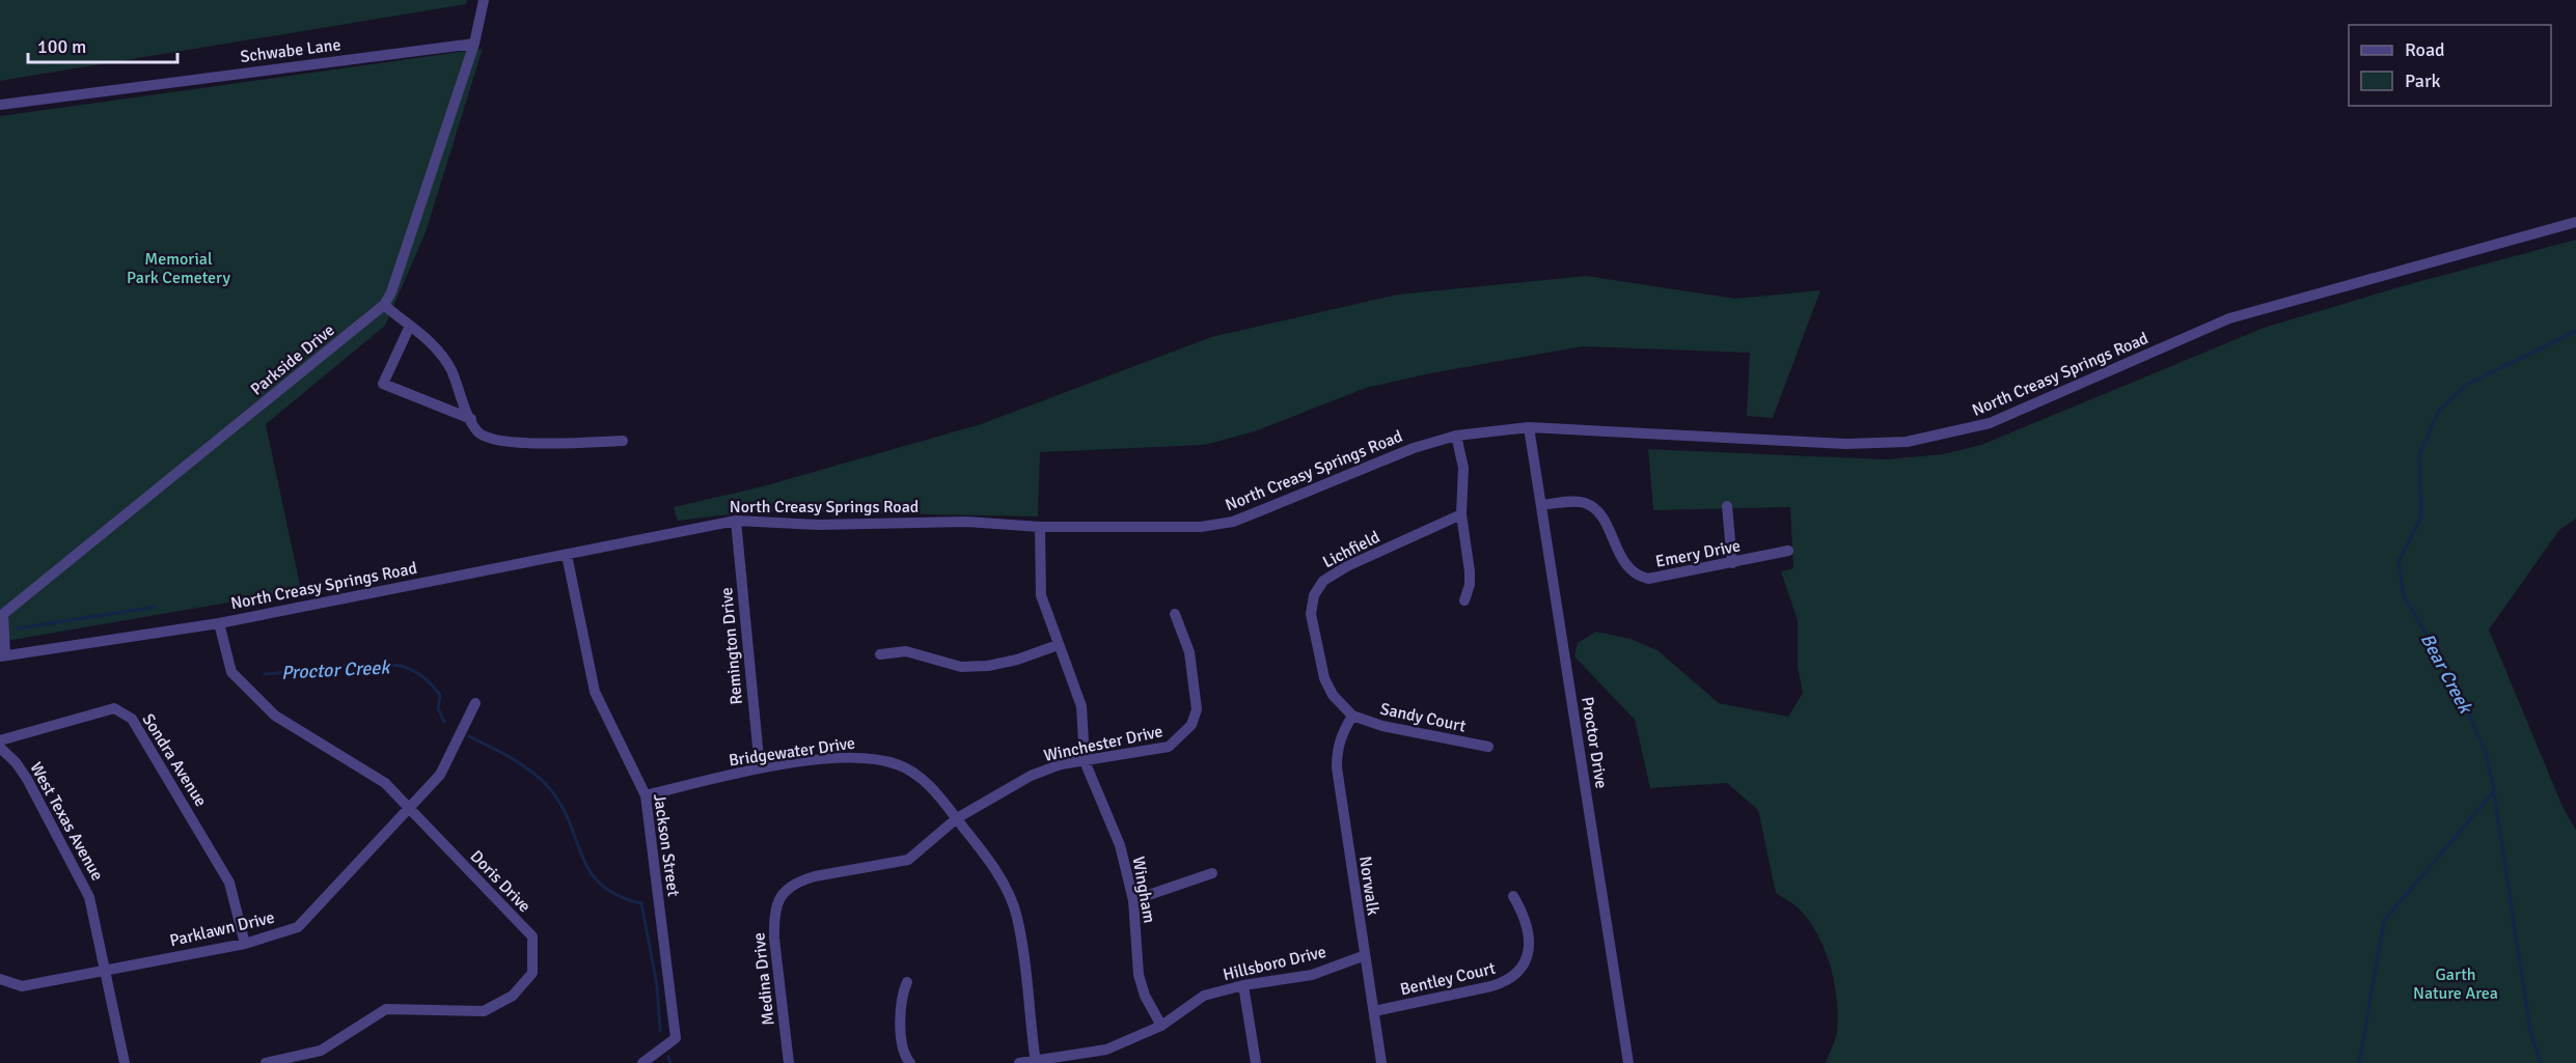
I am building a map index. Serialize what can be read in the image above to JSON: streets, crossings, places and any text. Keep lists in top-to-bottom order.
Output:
{
  "streets": {
    "street": [
      "Schwabe Lane",
      "Parkside Drive",
      "North Creasy Springs Road",
      "Lichfield",
      "Emery Drive",
      "Remington Drive",
      "Sandy Court",
      "Proctor Drive",
      "Winchester Drive",
      "Bridgewater Drive",
      "Sondra Avenue",
      "West Texas Avenue",
      "Jackson Street",
      "Doris Drive",
      "Norwalk",
      "Wingham",
      "Parklawn Drive",
      "Hillsboro Drive",
      "Medina Drive",
      "Bentley Court"
    ]
  },
  "crossings": [
    ["Schwabe Lane", "Parkside Drive"],
    ["Parkside Drive", "North Creasy Springs Road"],
    ["North Creasy Springs Road", "Remington Drive"],
    ["North Creasy Springs Road", "Proctor Drive"],
    ["North Creasy Springs Road", "Jackson Street"],
    ["North Creasy Springs Road", "Doris Drive"],
    ["North Creasy Springs Road", "Wingham"],
    ["Lichfield", "Sandy Court"],
    ["Lichfield", "Norwalk"],
    ["Emery Drive", "Proctor Drive"],
    ["Remington Drive", "Bridgewater Drive"],
    ["Sandy Court", "Norwalk"],
    ["Winchester Drive", "Bridgewater Drive"],
    ["Winchester Drive", "Wingham"],
    ["Winchester Drive", "Medina Drive"],
    ["Bridgewater Drive", "Jackson Street"],
    ["Bridgewater Drive", "Hillsboro Drive"],
    ["Sondra Avenue", "Parklawn Drive"],
    ["West Texas Avenue", "Parklawn Drive"],
    ["Doris Drive", "Parklawn Drive"],
    ["Norwalk", "Hillsboro Drive"],
    ["Norwalk", "Bentley Court"],
    ["Wingham", "Hillsboro Drive"]
  ],
  "water": ["Proctor Creek", "Bear Creek"],
  "parks": ["Memorial Park Cemetery", "Garth Nature Area"],
  "legend": ["Road", "Park"],
  "scale_bar": "100 m"
}
